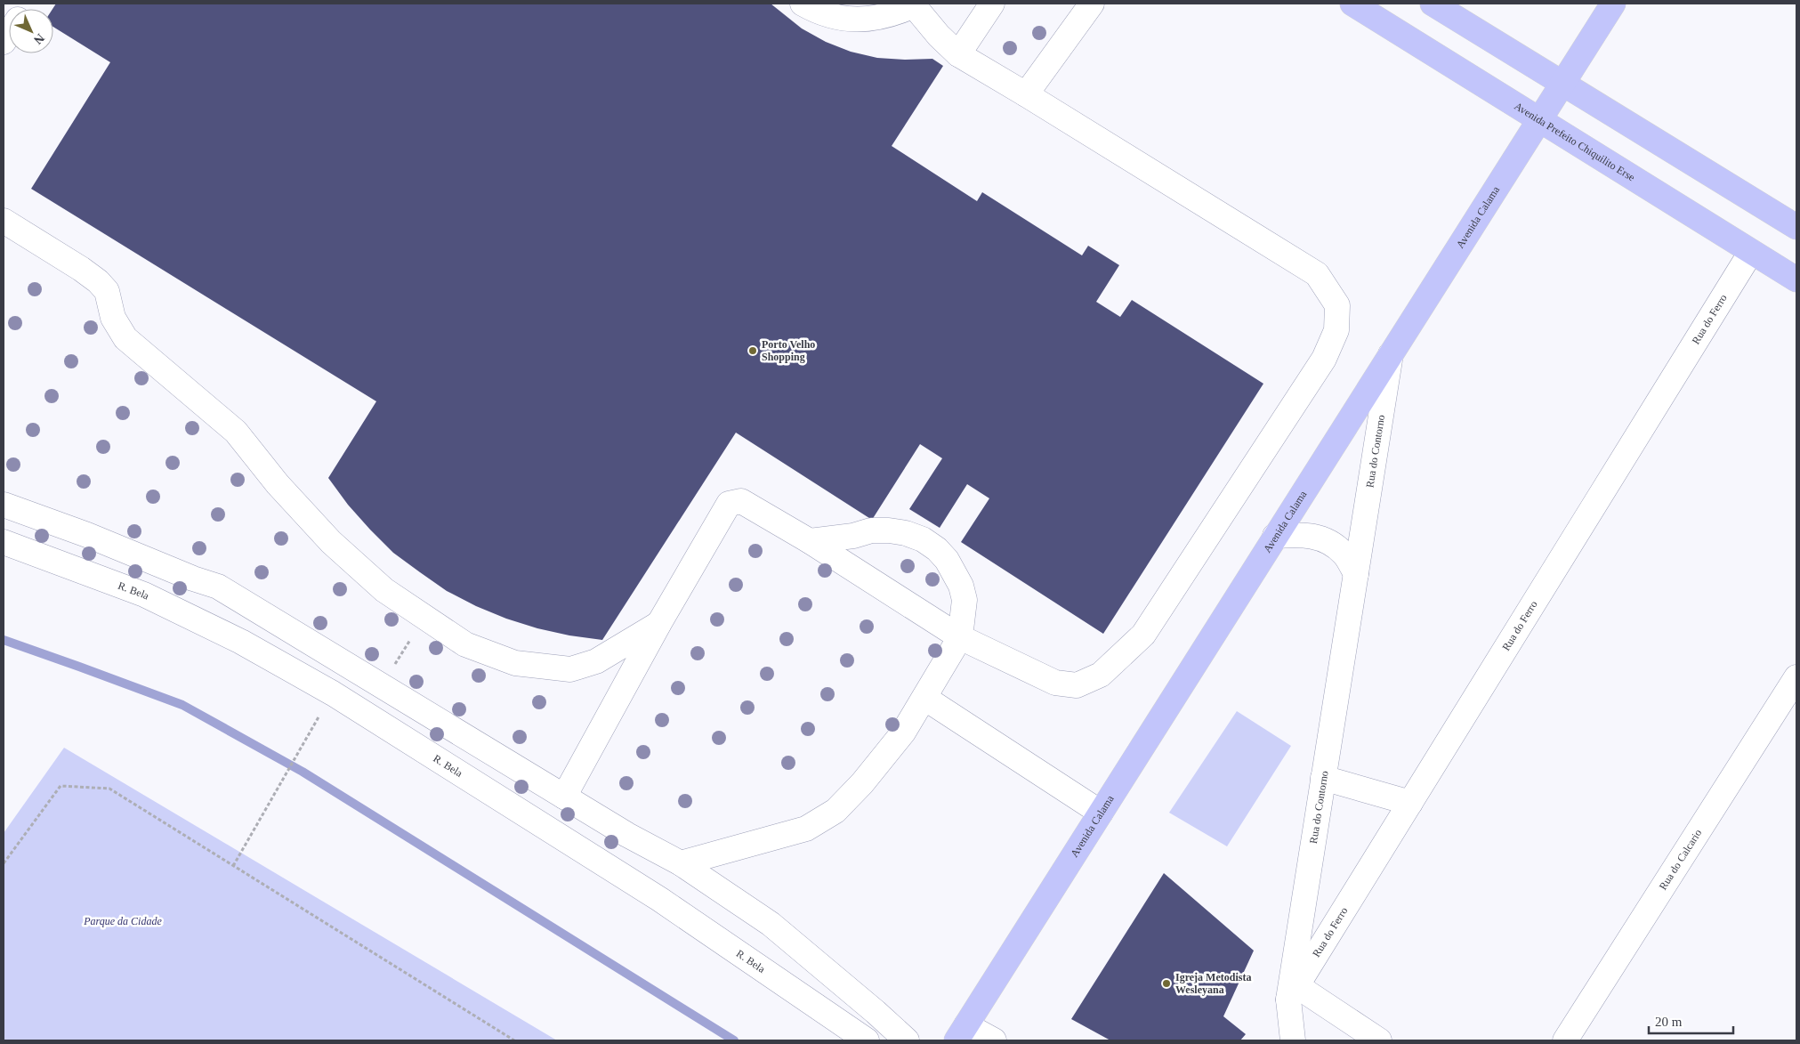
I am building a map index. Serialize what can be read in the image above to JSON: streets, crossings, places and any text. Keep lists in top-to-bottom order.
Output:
{
  "streets": {
    "main road": ["Avenida Prefeito Chiquilito Erse", "Avenida Calama"],
    "street": [
      "Rua do Ferro",
      "Rua do Contorno",
      "R. Bela",
      "Rua do Calcario"
    ]
  },
  "crossings": [
    ["Avenida Prefeito Chiquilito Erse", "Avenida Calama"],
    ["Avenida Prefeito Chiquilito Erse", "Rua do Ferro"],
    ["Avenida Calama", "Rua do Contorno"],
    ["Rua do Ferro", "Rua do Contorno"]
  ],
  "parks": ["Parque da Cidade"],
  "places": ["Porto Velho Shopping", "Igreja Metodista Wesleyana"],
  "scale_bar": "20 m",
  "north": "bottom right"
}
